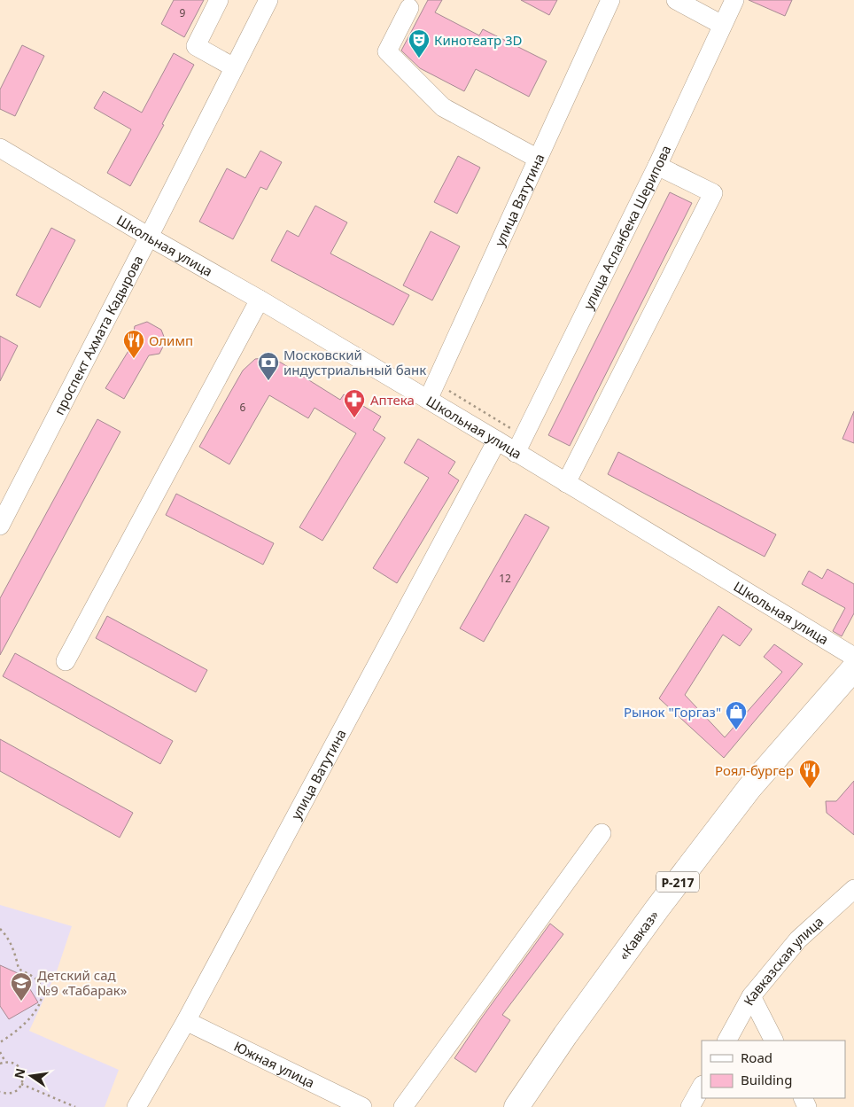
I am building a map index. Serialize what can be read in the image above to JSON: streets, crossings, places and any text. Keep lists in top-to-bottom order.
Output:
{
  "streets": {
    "main road": ["Р-217", "«Кавказ»"],
    "street": [
      "улица Ватутина",
      "улица Асланбека Шерипова",
      "Школьная улица",
      "проспект Ахмата Кадырова",
      "Кавказская улица",
      "Южная улица"
    ]
  },
  "crossings": [
    ["улица Ватутина", "Школьная улица"],
    ["улица Ватутина", "Южная улица"],
    ["улица Асланбека Шерипова", "Школьная улица"],
    ["Школьная улица", "проспект Ахмата Кадырова"]
  ],
  "places": {
    "theatre": ["Кинотеатр 3D"],
    "restaurant": ["Олимп", "Роял-бургер"],
    "bank": ["Московский индустриальный банк"],
    "pharmacy": ["Аптека"],
    "shop": ["Рынок \"Горгаз\""],
    "school or university": ["Детский сад №9 «Табарак»"]
  },
  "house_numbers": ["9", "6", "12"],
  "legend": ["Road", "Building"],
  "north": "left"
}
